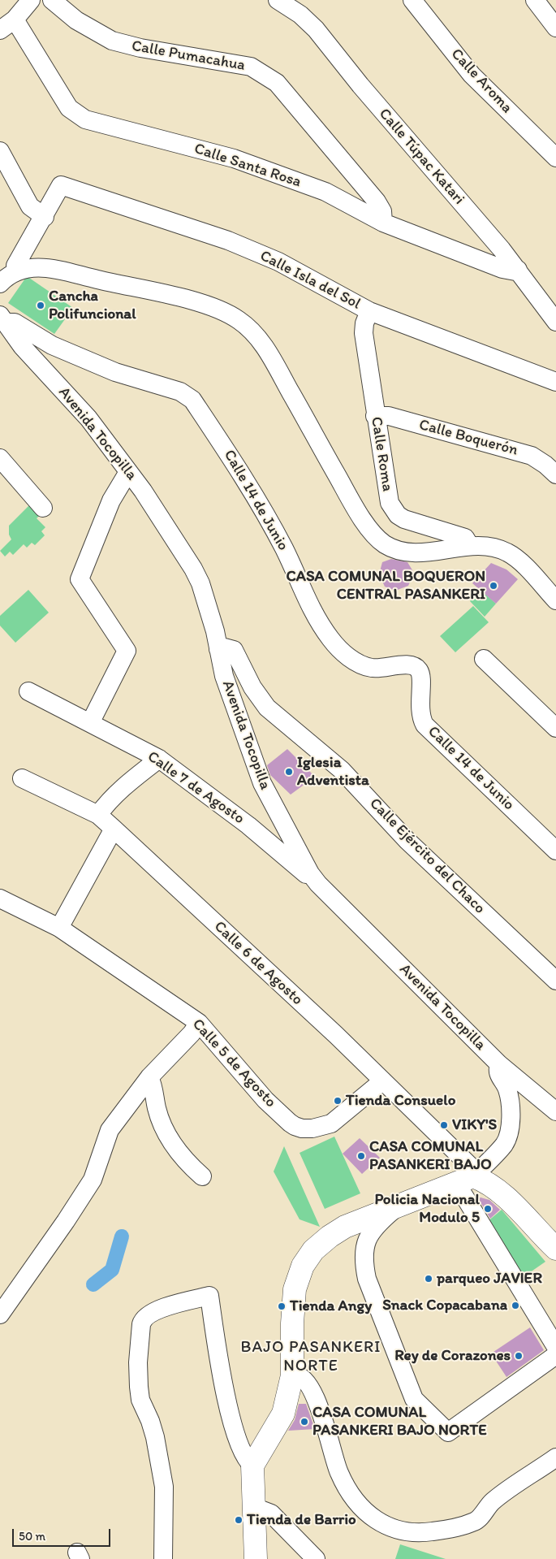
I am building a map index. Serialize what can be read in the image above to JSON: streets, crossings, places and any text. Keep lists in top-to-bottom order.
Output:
{
  "streets": {
    "street": [
      "Calle Pumacahua",
      "Calle Aroma",
      "Calle Túpac Katari",
      "Calle Santa Rosa",
      "Calle Isla del Sol",
      "Avenida Tocopilla",
      "Calle Boquerón",
      "Calle Roma",
      "Calle 14 de Junio",
      "Calle 7 de Agosto",
      "Calle Ejército del Chaco",
      "Calle 6 de Agosto",
      "Calle 5 de Agosto"
    ]
  },
  "crossings": [
    ["Calle Pumacahua", "Calle Santa Rosa"],
    ["Calle Túpac Katari", "Calle Santa Rosa"],
    ["Calle Isla del Sol", "Calle Roma"],
    ["Avenida Tocopilla", "Calle 14 de Junio"],
    ["Avenida Tocopilla", "Calle 7 de Agosto"],
    ["Avenida Tocopilla", "Calle Ejército del Chaco"],
    ["Calle Boquerón", "Calle Roma"],
    ["Calle 6 de Agosto", "Calle 5 de Agosto"]
  ],
  "districts": ["BAJO PASANKERI NORTE"],
  "places": [
    "Cancha Polifuncional",
    "CASA COMUNAL BOQUERON CENTRAL PASANKERI",
    "Iglesia Adventista",
    "Tienda Consuelo",
    "VIKY'S",
    "CASA COMUNAL PASANKERI BAJO",
    "Policia Nacional Modulo 5",
    "parqueo JAVIER",
    "Snack Copacabana",
    "Tienda Angy",
    "Rey de Corazones",
    "CASA COMUNAL PASANKERI BAJO NORTE",
    "Tienda de Barrio"
  ],
  "scale_bar": "50 m"
}
